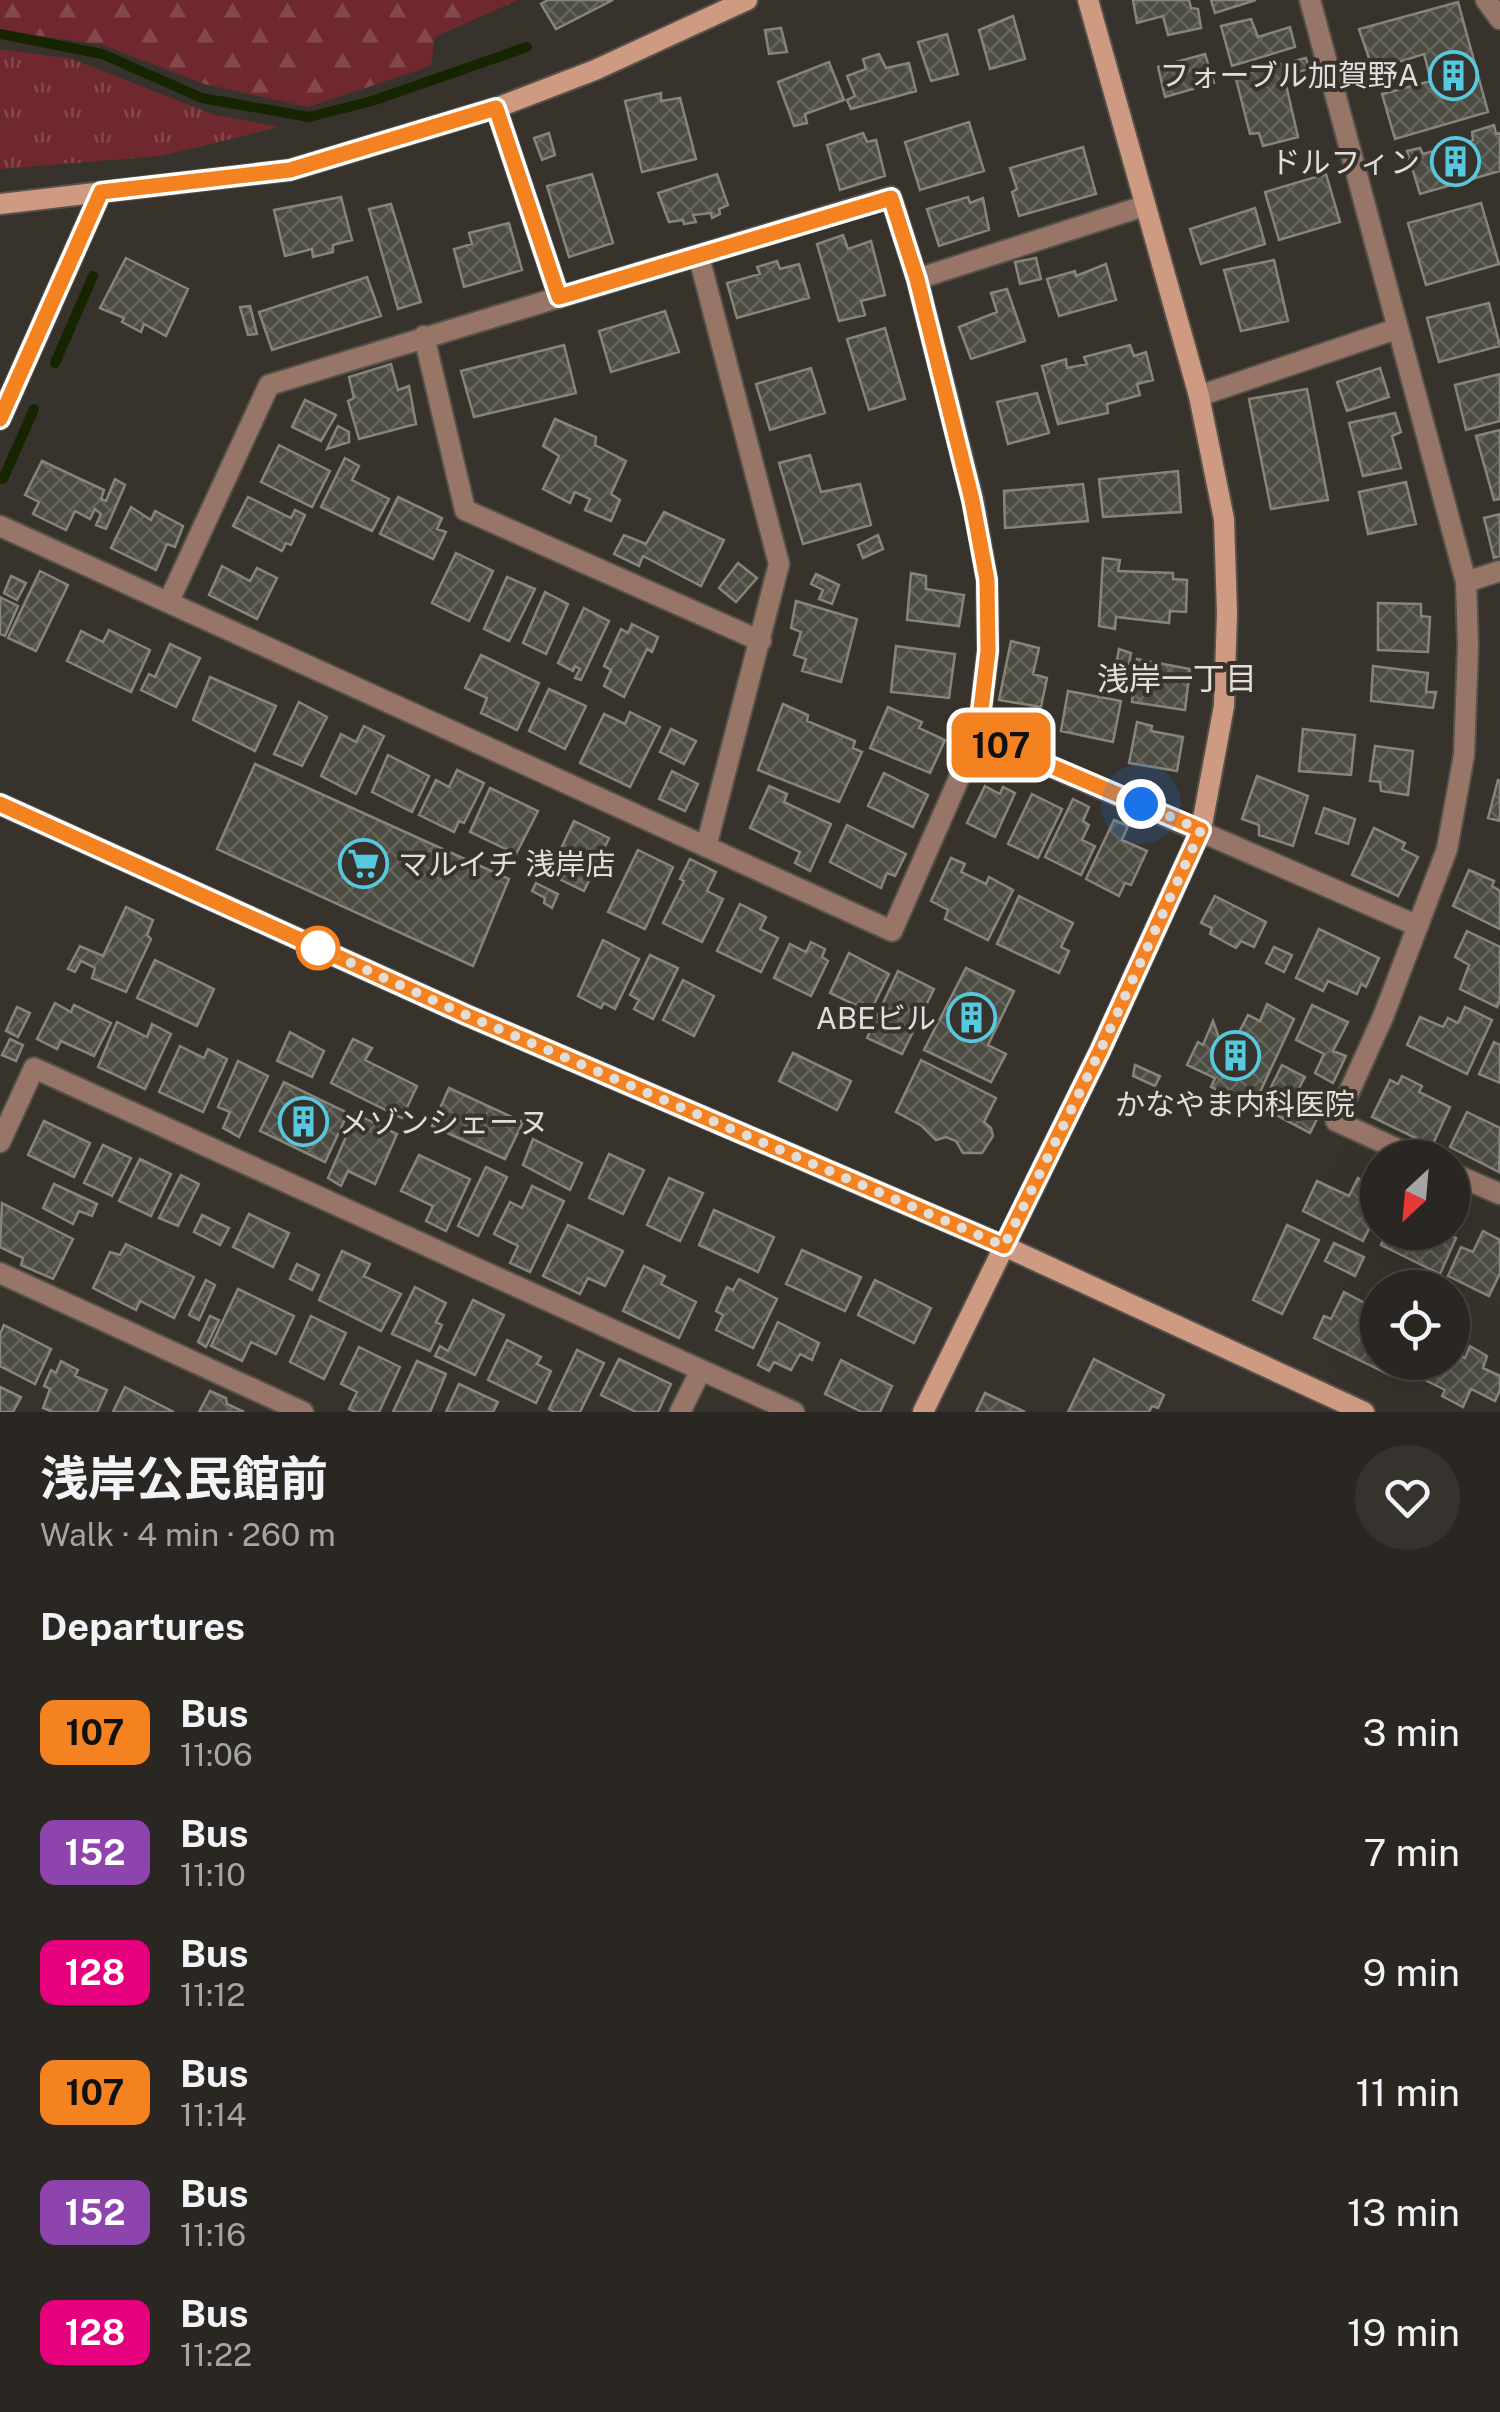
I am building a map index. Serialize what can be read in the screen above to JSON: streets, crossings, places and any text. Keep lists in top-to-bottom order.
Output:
{
  "districts": ["浅岸一丁目"],
  "places": {
    "building": [
      "フォーブル加賀野A",
      "ドルフィン",
      "ABEビル",
      "かなやま内科医院",
      "メゾンシェーヌ"
    ],
    "supermarket": ["マルイチ 浅岸店"]
  },
  "lines": ["bus line 107"],
  "north": "bottom left",
  "page": {
    "on_map": "107",
    "heading": [
      ["浅岸公民館前", "Walk · 4 min · 260 m"],
      "Departures"
    ],
    "list": [
      {
        "mark": "107",
        "name": "Bus",
        "note": "11:06",
        "value": "3 min"
      },
      {
        "mark": "152",
        "name": "Bus",
        "note": "11:10",
        "value": "7 min"
      },
      {
        "mark": "128",
        "name": "Bus",
        "note": "11:12",
        "value": "9 min"
      },
      {
        "mark": "107",
        "name": "Bus",
        "note": "11:14",
        "value": "11 min"
      },
      {
        "mark": "152",
        "name": "Bus",
        "note": "11:16",
        "value": "13 min"
      },
      {
        "mark": "128",
        "name": "Bus",
        "note": "11:22",
        "value": "19 min"
      }
    ]
  }
}
